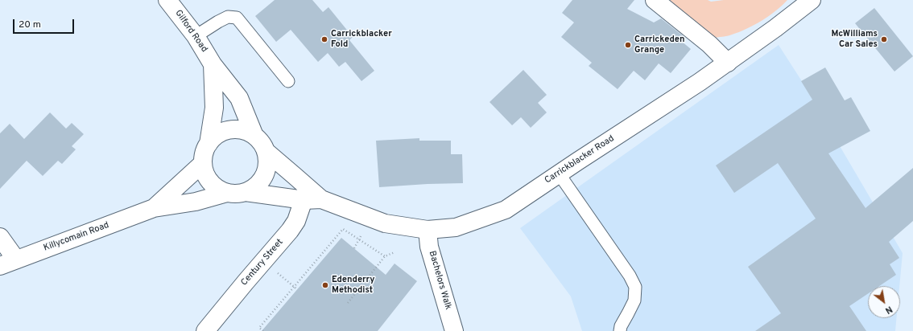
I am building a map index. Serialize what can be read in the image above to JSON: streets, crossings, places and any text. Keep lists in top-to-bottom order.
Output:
{
  "streets": {
    "main road": [
      "Gilford Road",
      "Carrickblacker Road",
      "Killycomain Road",
      "Century Street",
      "Bachelors Walk"
    ]
  },
  "crossings": [
    ["Gilford Road", "Carrickblacker Road"],
    ["Gilford Road", "Killycomain Road"],
    ["Carrickblacker Road", "Killycomain Road"],
    ["Carrickblacker Road", "Century Street"],
    ["Carrickblacker Road", "Bachelors Walk"]
  ],
  "places": [
    "Carrickblacker Fold",
    "McWilliams Car Sales",
    "Carrickeden Grange",
    "Edenderry Methodist"
  ],
  "scale_bar": "20 m",
  "north": "bottom right"
}
